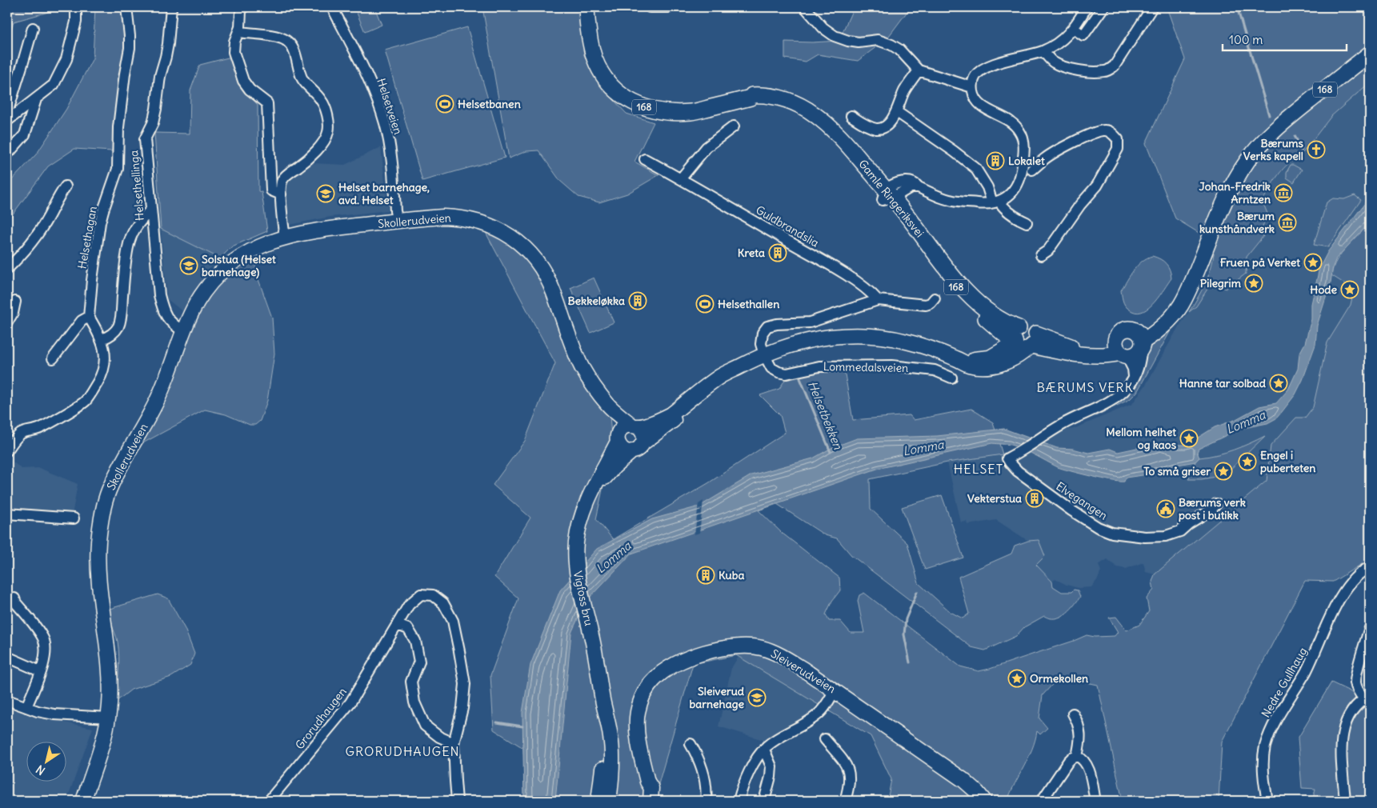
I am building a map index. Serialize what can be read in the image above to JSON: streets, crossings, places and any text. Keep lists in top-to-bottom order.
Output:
{
  "streets": {
    "main road": ["168", "Gamle Ringeriksvei"],
    "street": [
      "Helsetveien",
      "Helsethellinga",
      "Skollerudveien",
      "Guldbrandslia",
      "Helsethagan",
      "Lommedalsveien",
      "Elvegangen",
      "Vigfoss bru",
      "Sleiverudveien",
      "Nedre Gullhaug",
      "Grorudhaugen"
    ]
  },
  "crossings": [
    ["168", "Gamle Ringeriksvei"],
    ["Helsetveien", "Skollerudveien"],
    ["Helsethellinga", "Skollerudveien"],
    ["Helsethellinga", "Helsethagan"]
  ],
  "districts": ["BÆRUMS VERK", "HELSET", "GRORUDHAUGEN"],
  "water": ["Helsetbekken", "Lomma"],
  "places": {
    "sports": ["Helsetbanen", "Helsethallen"],
    "church": ["Bærums Verks kapell"],
    "building": [
      "Lokalet",
      "Kreta",
      "Bekkeløkka",
      "Vekterstua",
      "Kuba"
    ],
    "museum": ["Johan-Fredrik Arntzen", "Bærum kunsthåndverk"],
    "school or university": ["Helset barnehage, avd. Helset", "Solstua (Helset barnehage)", "Sleiverud barnehage"],
    "place": [
      "Fruen på Verket",
      "Pilegrim",
      "Hode",
      "Hanne tar solbad",
      "Mellom helhet og kaos",
      "Engel i puberteten",
      "To små griser",
      "Ormekollen"
    ],
    "public building": ["Bærums verk post i butikk"]
  },
  "scale_bar": "100 m",
  "north": "bottom left"
}
